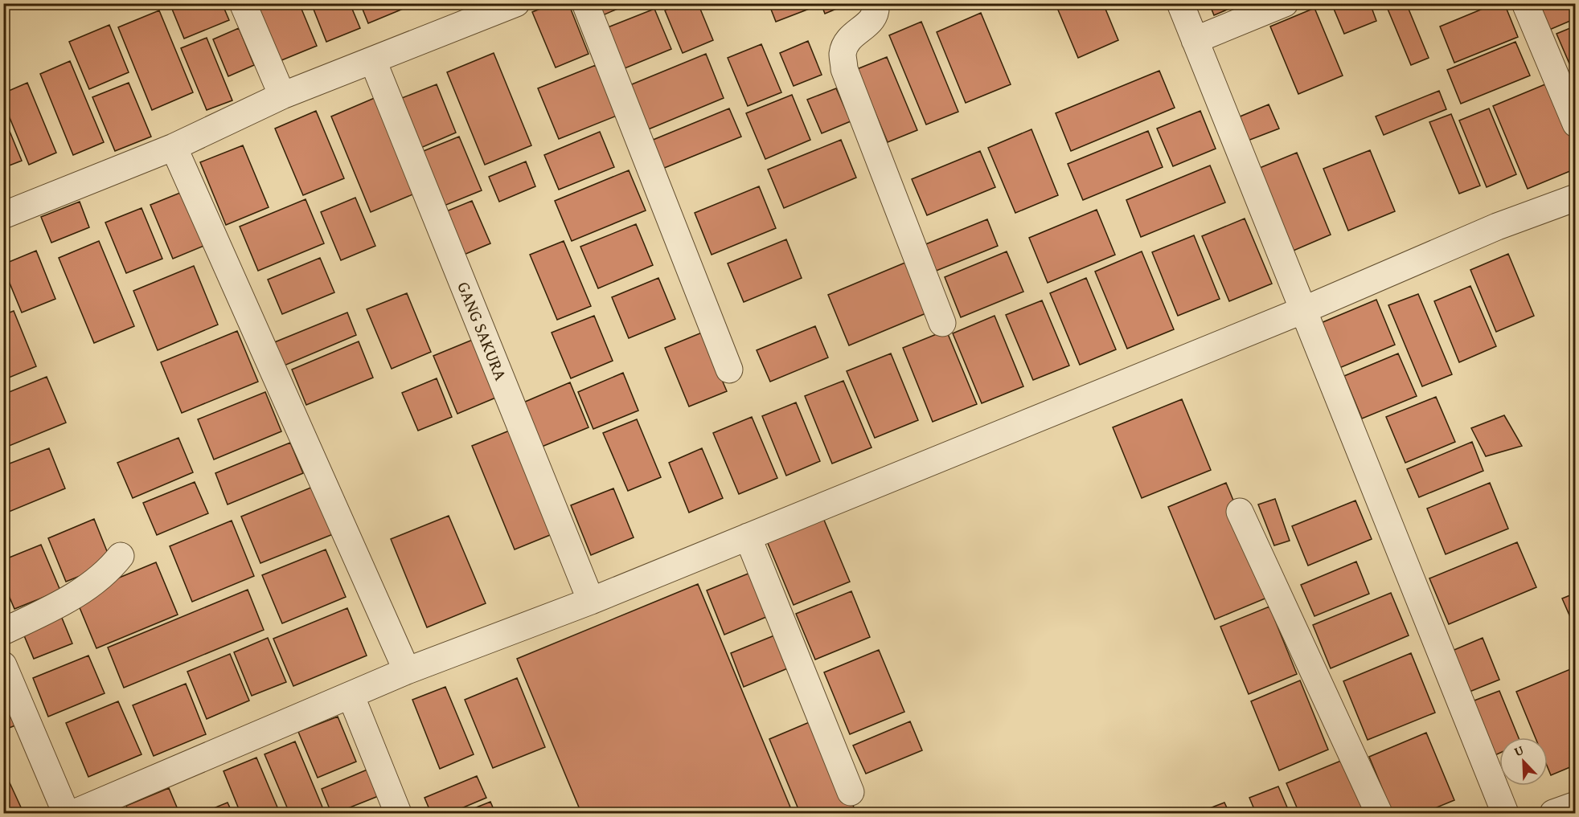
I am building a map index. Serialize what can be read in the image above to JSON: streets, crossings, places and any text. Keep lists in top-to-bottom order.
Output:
{
  "streets": {
    "street": ["GANG SAKURA"]
  },
  "north": "top left"
}
